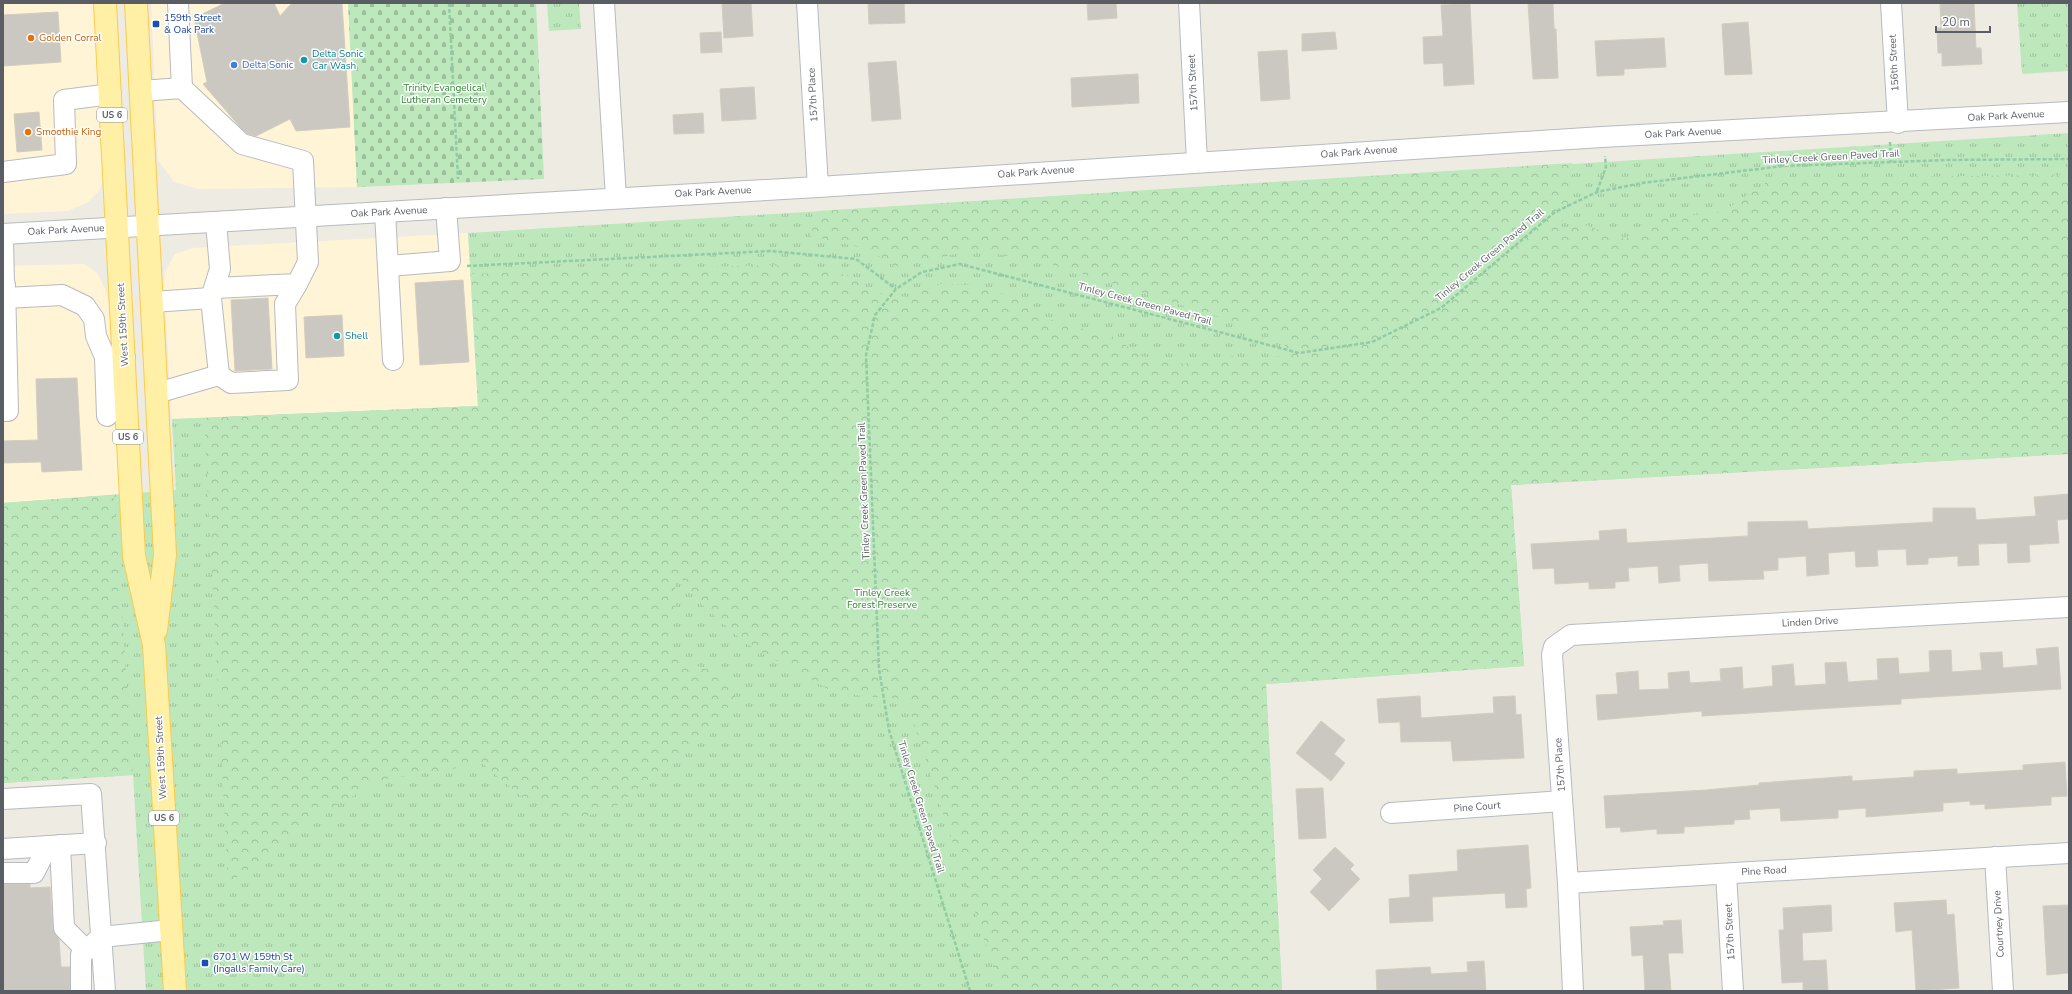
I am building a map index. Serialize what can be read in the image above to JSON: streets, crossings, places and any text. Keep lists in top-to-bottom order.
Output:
{
  "streets": {
    "main road": ["US 6", "West 159th Street"],
    "street": [
      "156th Street",
      "157th Street",
      "157th Place",
      "Oak Park Avenue",
      "Linden Drive",
      "Pine Court",
      "Pine Road",
      "Courtney Drive"
    ],
    "path": ["Tinley Creek Green Paved Trail"]
  },
  "crossings": [
    ["156th Street", "Oak Park Avenue"],
    ["157th Street", "Oak Park Avenue"],
    ["157th Street", "Pine Road"],
    ["157th Place", "Oak Park Avenue"],
    ["157th Place", "Linden Drive"],
    ["157th Place", "Pine Court"],
    ["157th Place", "Pine Road"],
    ["Oak Park Avenue", "West 159th Street"],
    ["Pine Road", "Courtney Drive"]
  ],
  "parks": ["Trinity Evangelical Lutheran Cemetery", "Tinley Creek Forest Preserve"],
  "places": {
    "transit": ["159th Street & Oak Park", "6701 W 159th St (Ingalls Family Care)"],
    "other": [
      "Golden Corral",
      "Delta Sonic Car Wash",
      "Delta Sonic",
      "Smoothie King",
      "Shell"
    ]
  },
  "scale_bar": "20 m"
}
